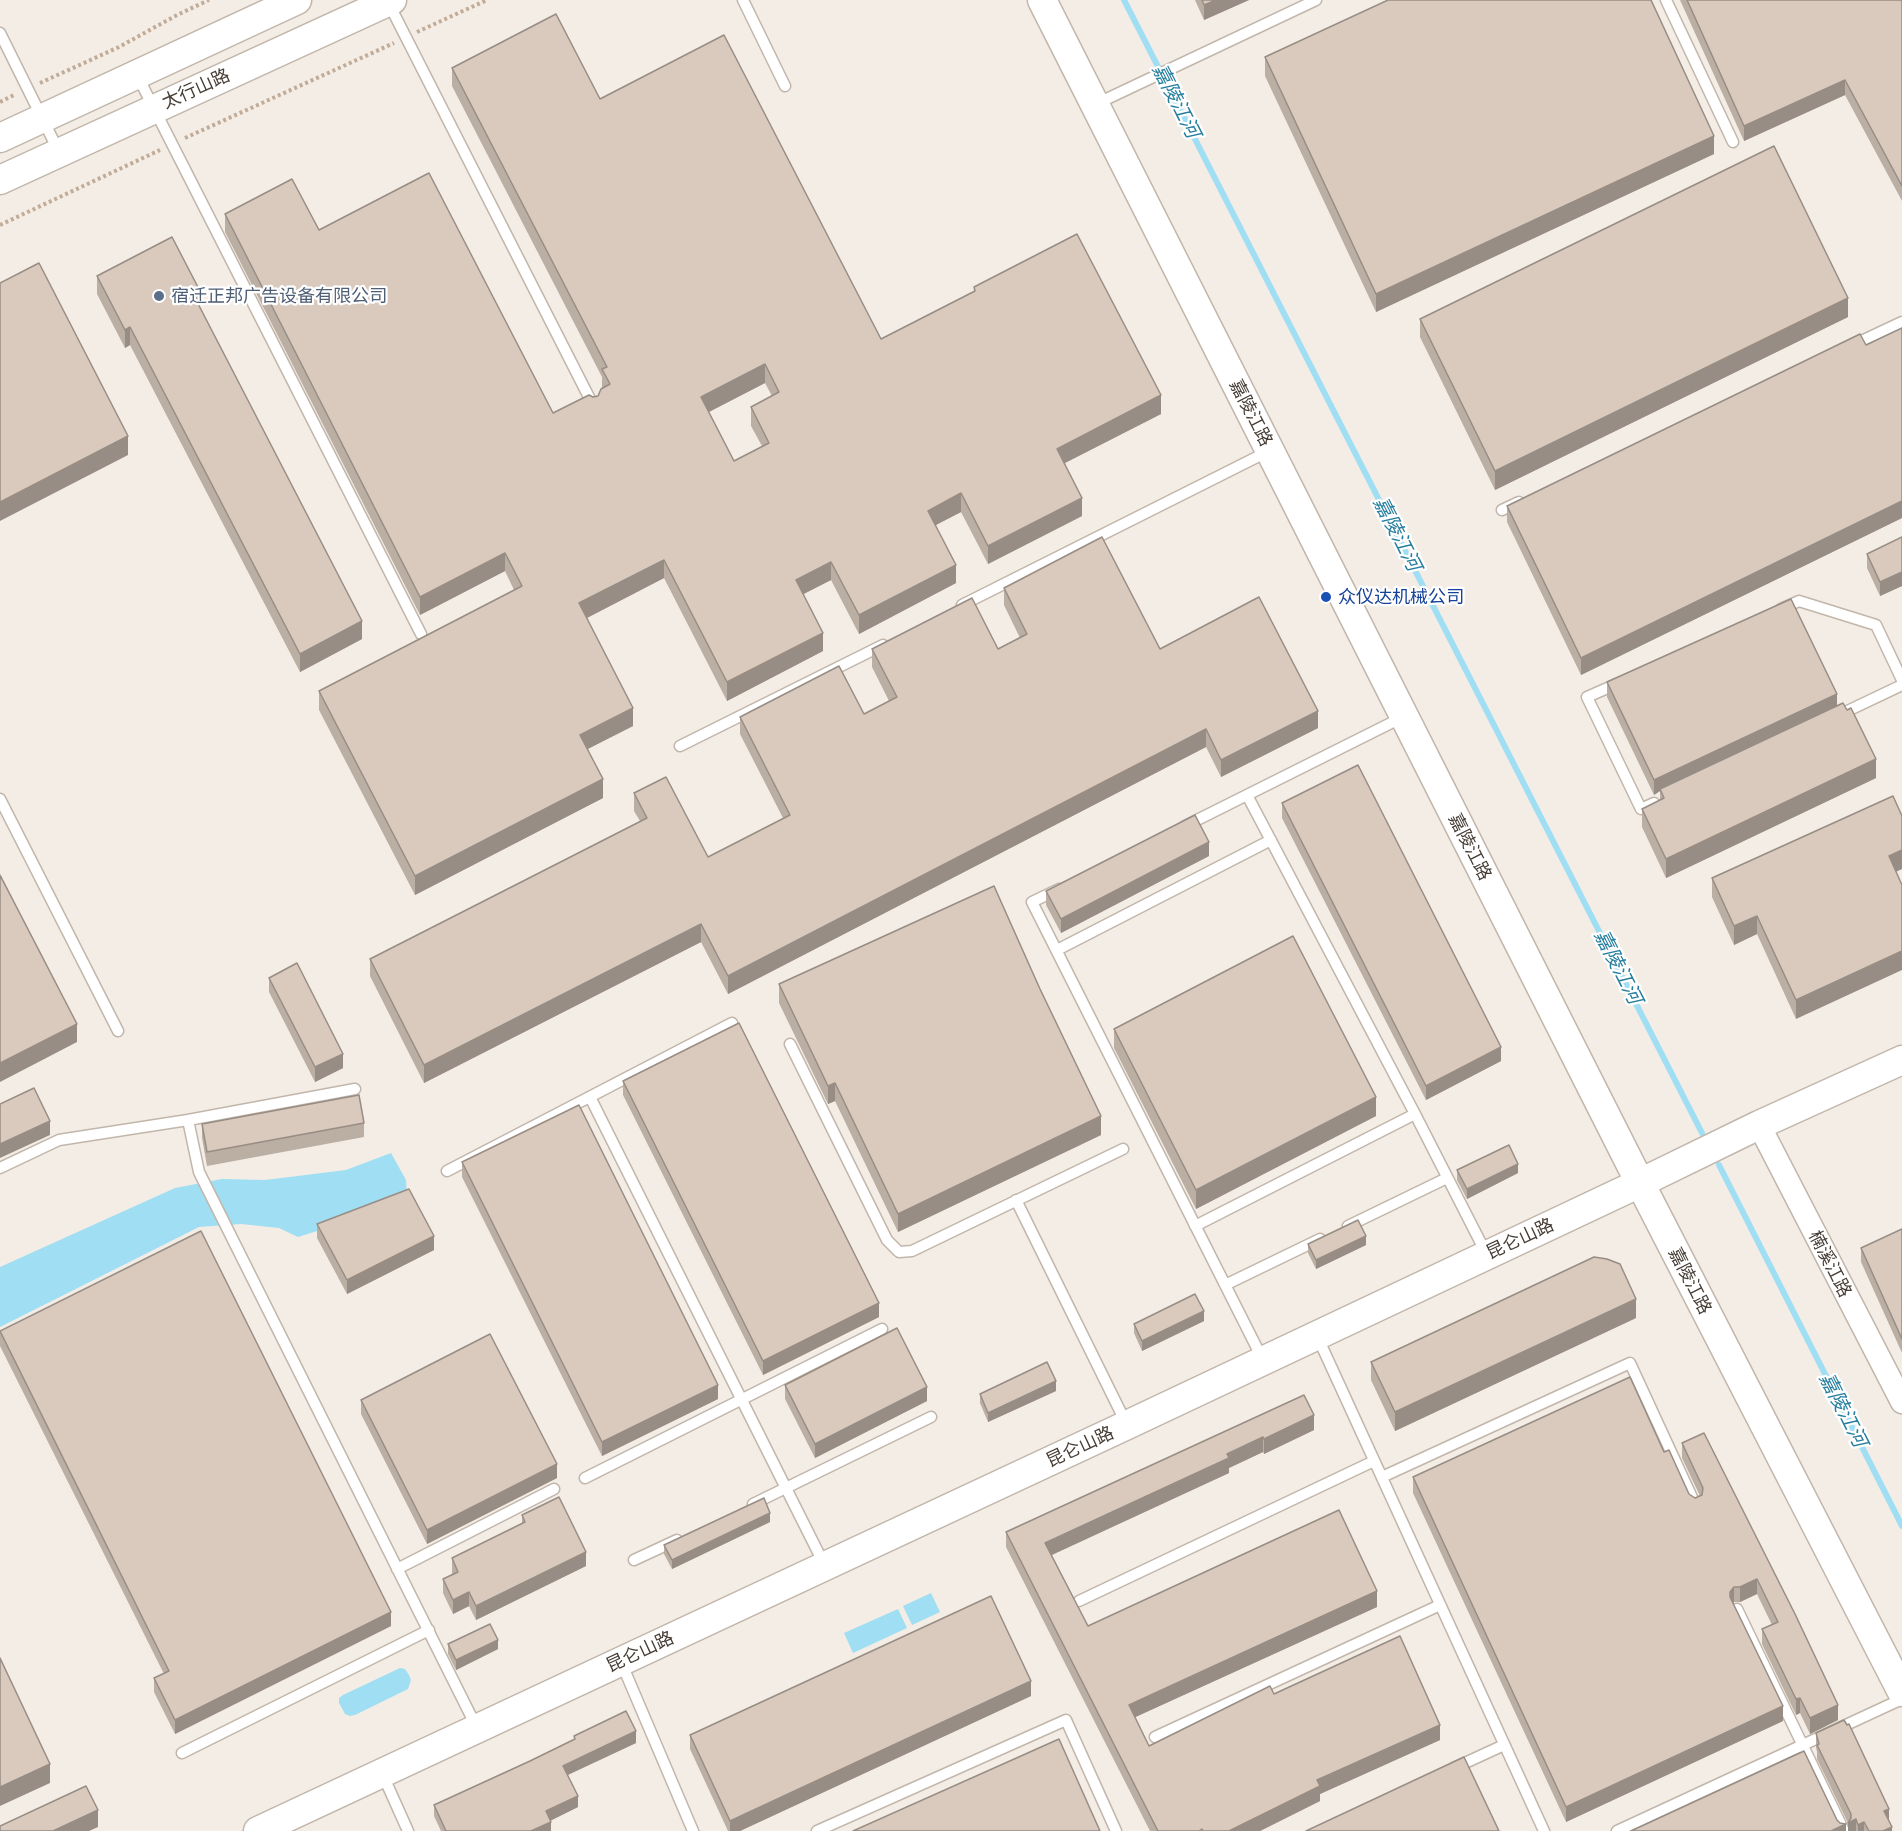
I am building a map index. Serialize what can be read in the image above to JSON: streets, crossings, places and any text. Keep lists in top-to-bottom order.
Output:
{
  "streets": {
    "street": [
      "太行山路",
      "嘉陵江路",
      "昆仑山路",
      "楠溪江路"
    ]
  },
  "crossings": [
    ["嘉陵江路", "昆仑山路"],
    ["昆仑山路", "楠溪江路"]
  ],
  "water": ["嘉陵江河"],
  "places": ["宿迁正邦广告设备有限公司", "众仪达机械公司"]
}
